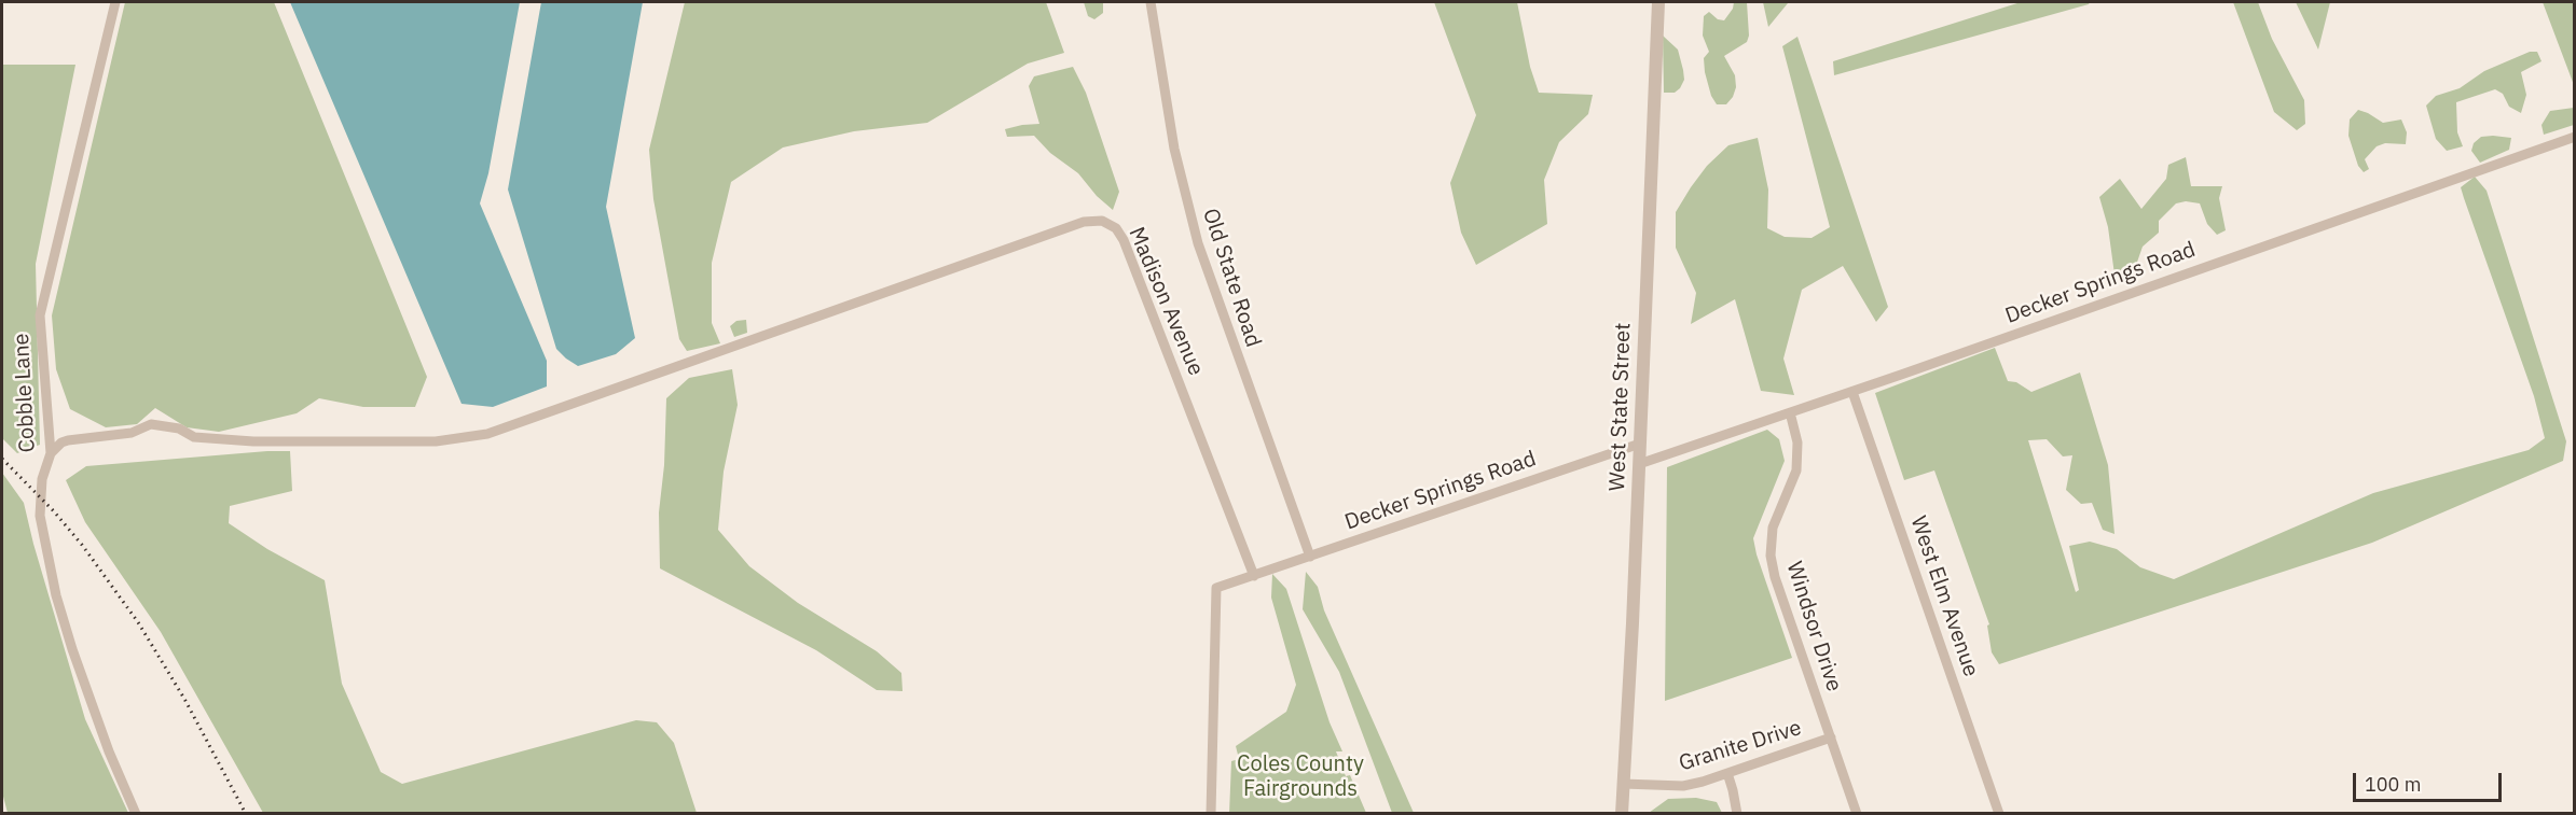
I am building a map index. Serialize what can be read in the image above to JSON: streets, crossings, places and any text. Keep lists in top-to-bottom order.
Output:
{
  "streets": {
    "street": [
      "Old State Road",
      "Decker Springs Road",
      "Madison Avenue",
      "Cobble Lane",
      "West State Street",
      "West Elm Avenue",
      "Windsor Drive",
      "Granite Drive"
    ]
  },
  "crossings": [
    ["Old State Road", "Decker Springs Road"],
    ["Decker Springs Road", "Madison Avenue"],
    ["Decker Springs Road", "West State Street"],
    ["Decker Springs Road", "West Elm Avenue"],
    ["Decker Springs Road", "Windsor Drive"],
    ["Madison Avenue", "Cobble Lane"],
    ["West State Street", "Granite Drive"],
    ["Windsor Drive", "Granite Drive"]
  ],
  "parks": ["Coles County Fairgrounds"],
  "scale_bar": "100 m"
}
